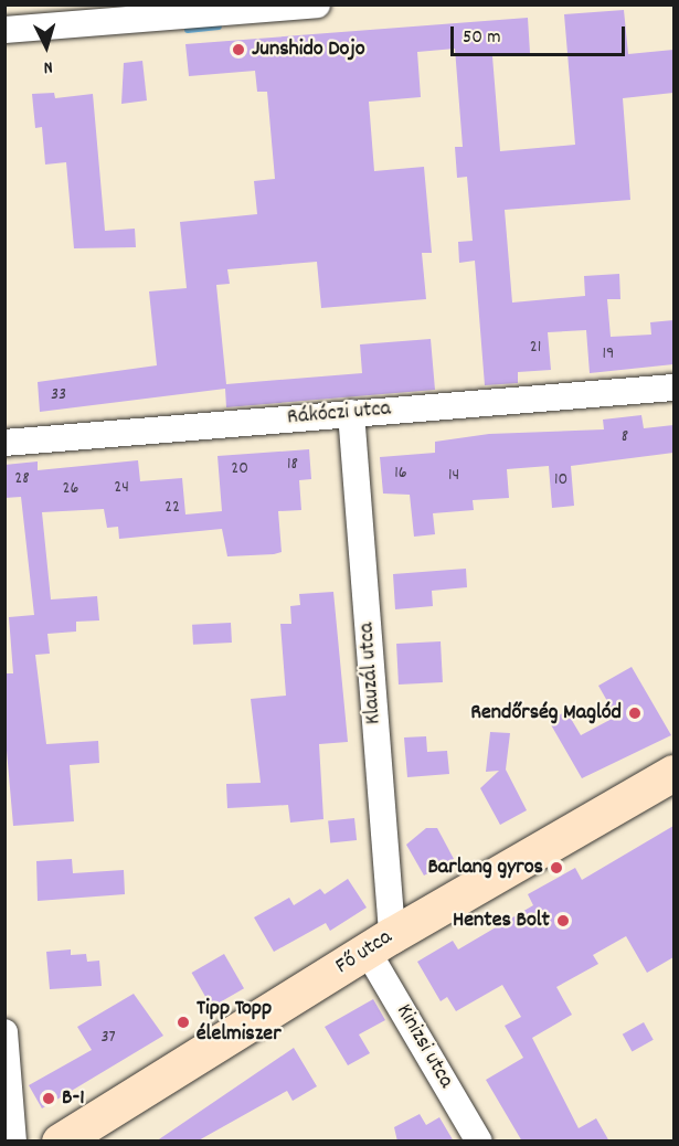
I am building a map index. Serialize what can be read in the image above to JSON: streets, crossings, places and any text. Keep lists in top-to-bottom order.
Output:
{
  "streets": {
    "main road": ["Fő utca"],
    "street": ["Rákóczi utca", "Klauzál utca", "Kinizsi utca"]
  },
  "crossings": [
    ["Rákóczi utca", "Klauzál utca"],
    ["Klauzál utca", "Fő utca"],
    ["Klauzál utca", "Kinizsi utca"],
    ["Fő utca", "Kinizsi utca"]
  ],
  "places": [
    "Junshido Dojo",
    "Rendőrség Maglód",
    "Barlang gyros",
    "Hentes Bolt",
    "Tipp Topp élelmiszer",
    "B-1"
  ],
  "house_numbers": [
    "21",
    "19",
    "33",
    "8",
    "18",
    "20",
    "16",
    "14",
    "28",
    "10",
    "24",
    "26",
    "22",
    "37"
  ],
  "scale_bar": "50 m",
  "north": "bottom"
}
